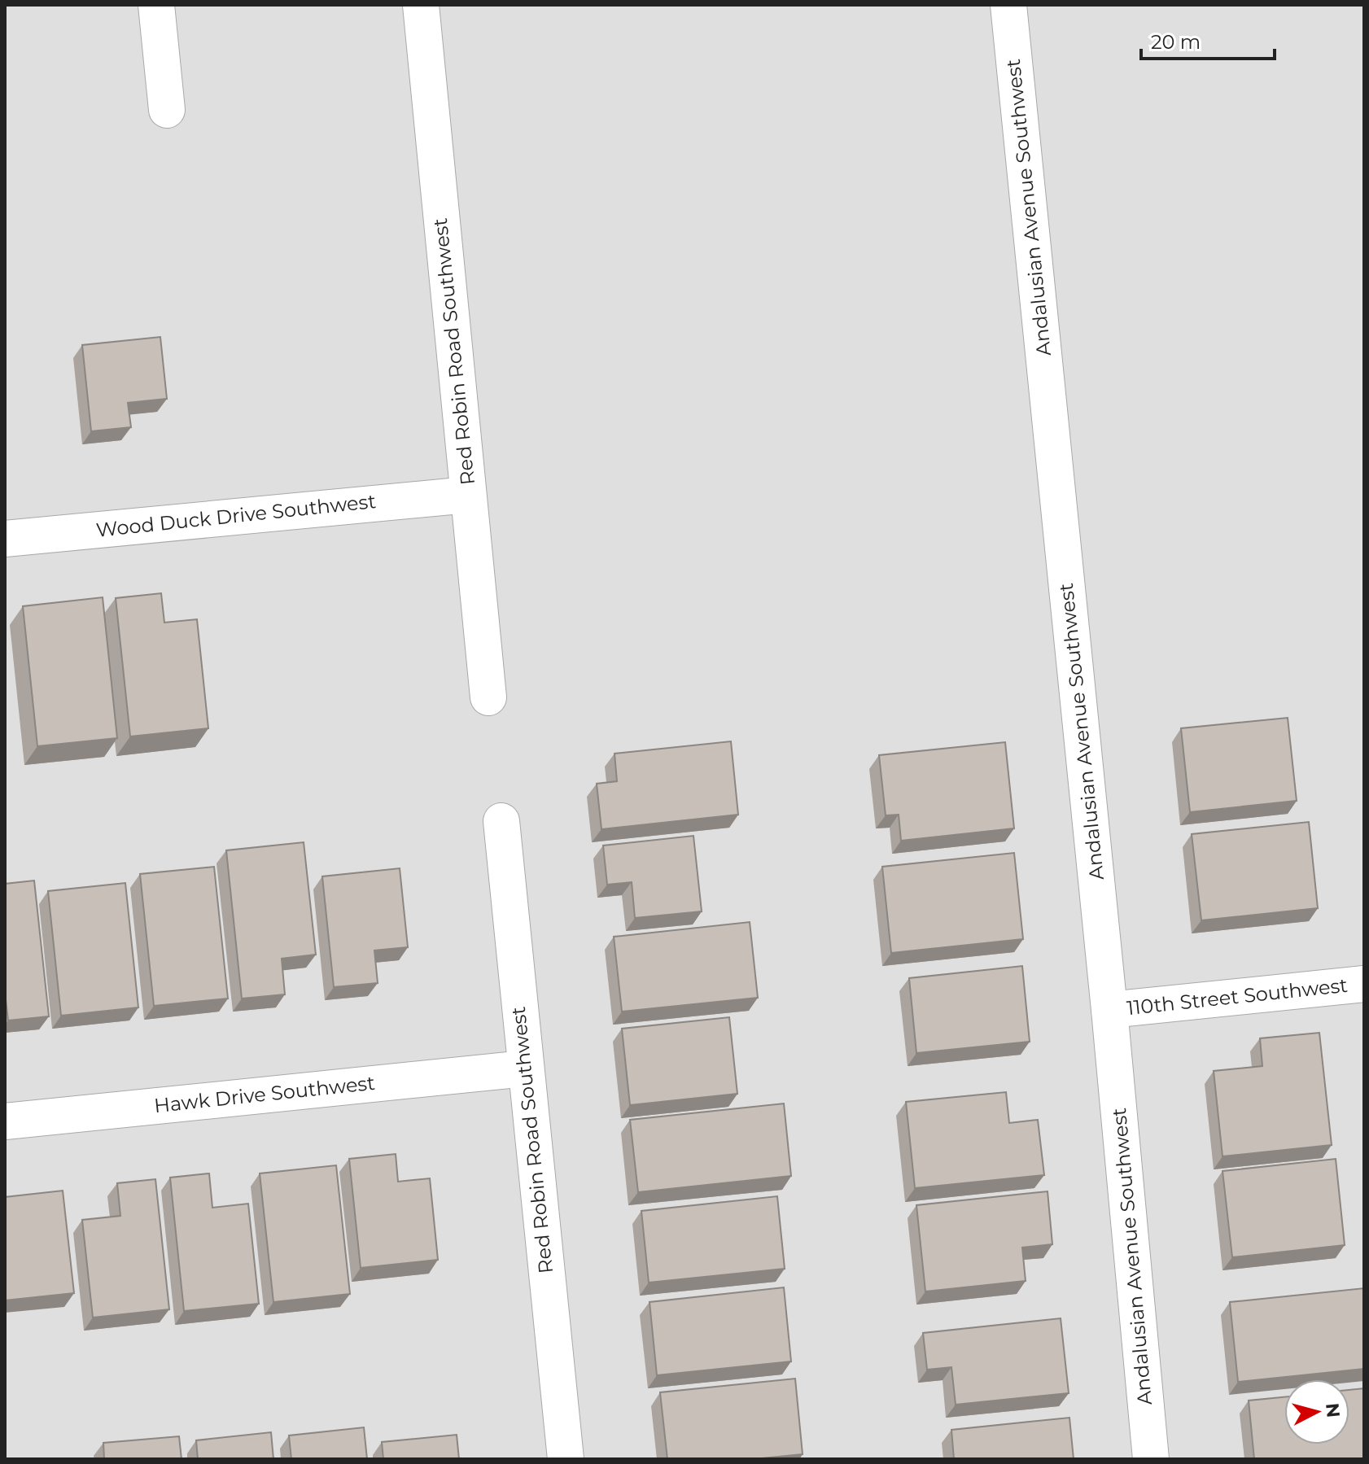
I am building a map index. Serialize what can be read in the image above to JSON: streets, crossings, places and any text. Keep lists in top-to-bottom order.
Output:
{
  "streets": {
    "street": [
      "Andalusian Avenue Southwest",
      "Red Robin Road Southwest",
      "Wood Duck Drive Southwest",
      "110th Street Southwest",
      "Hawk Drive Southwest"
    ]
  },
  "crossings": [
    ["Andalusian Avenue Southwest", "110th Street Southwest"],
    ["Red Robin Road Southwest", "Wood Duck Drive Southwest"],
    ["Red Robin Road Southwest", "Hawk Drive Southwest"]
  ],
  "scale_bar": "20 m",
  "north": "right"
}
